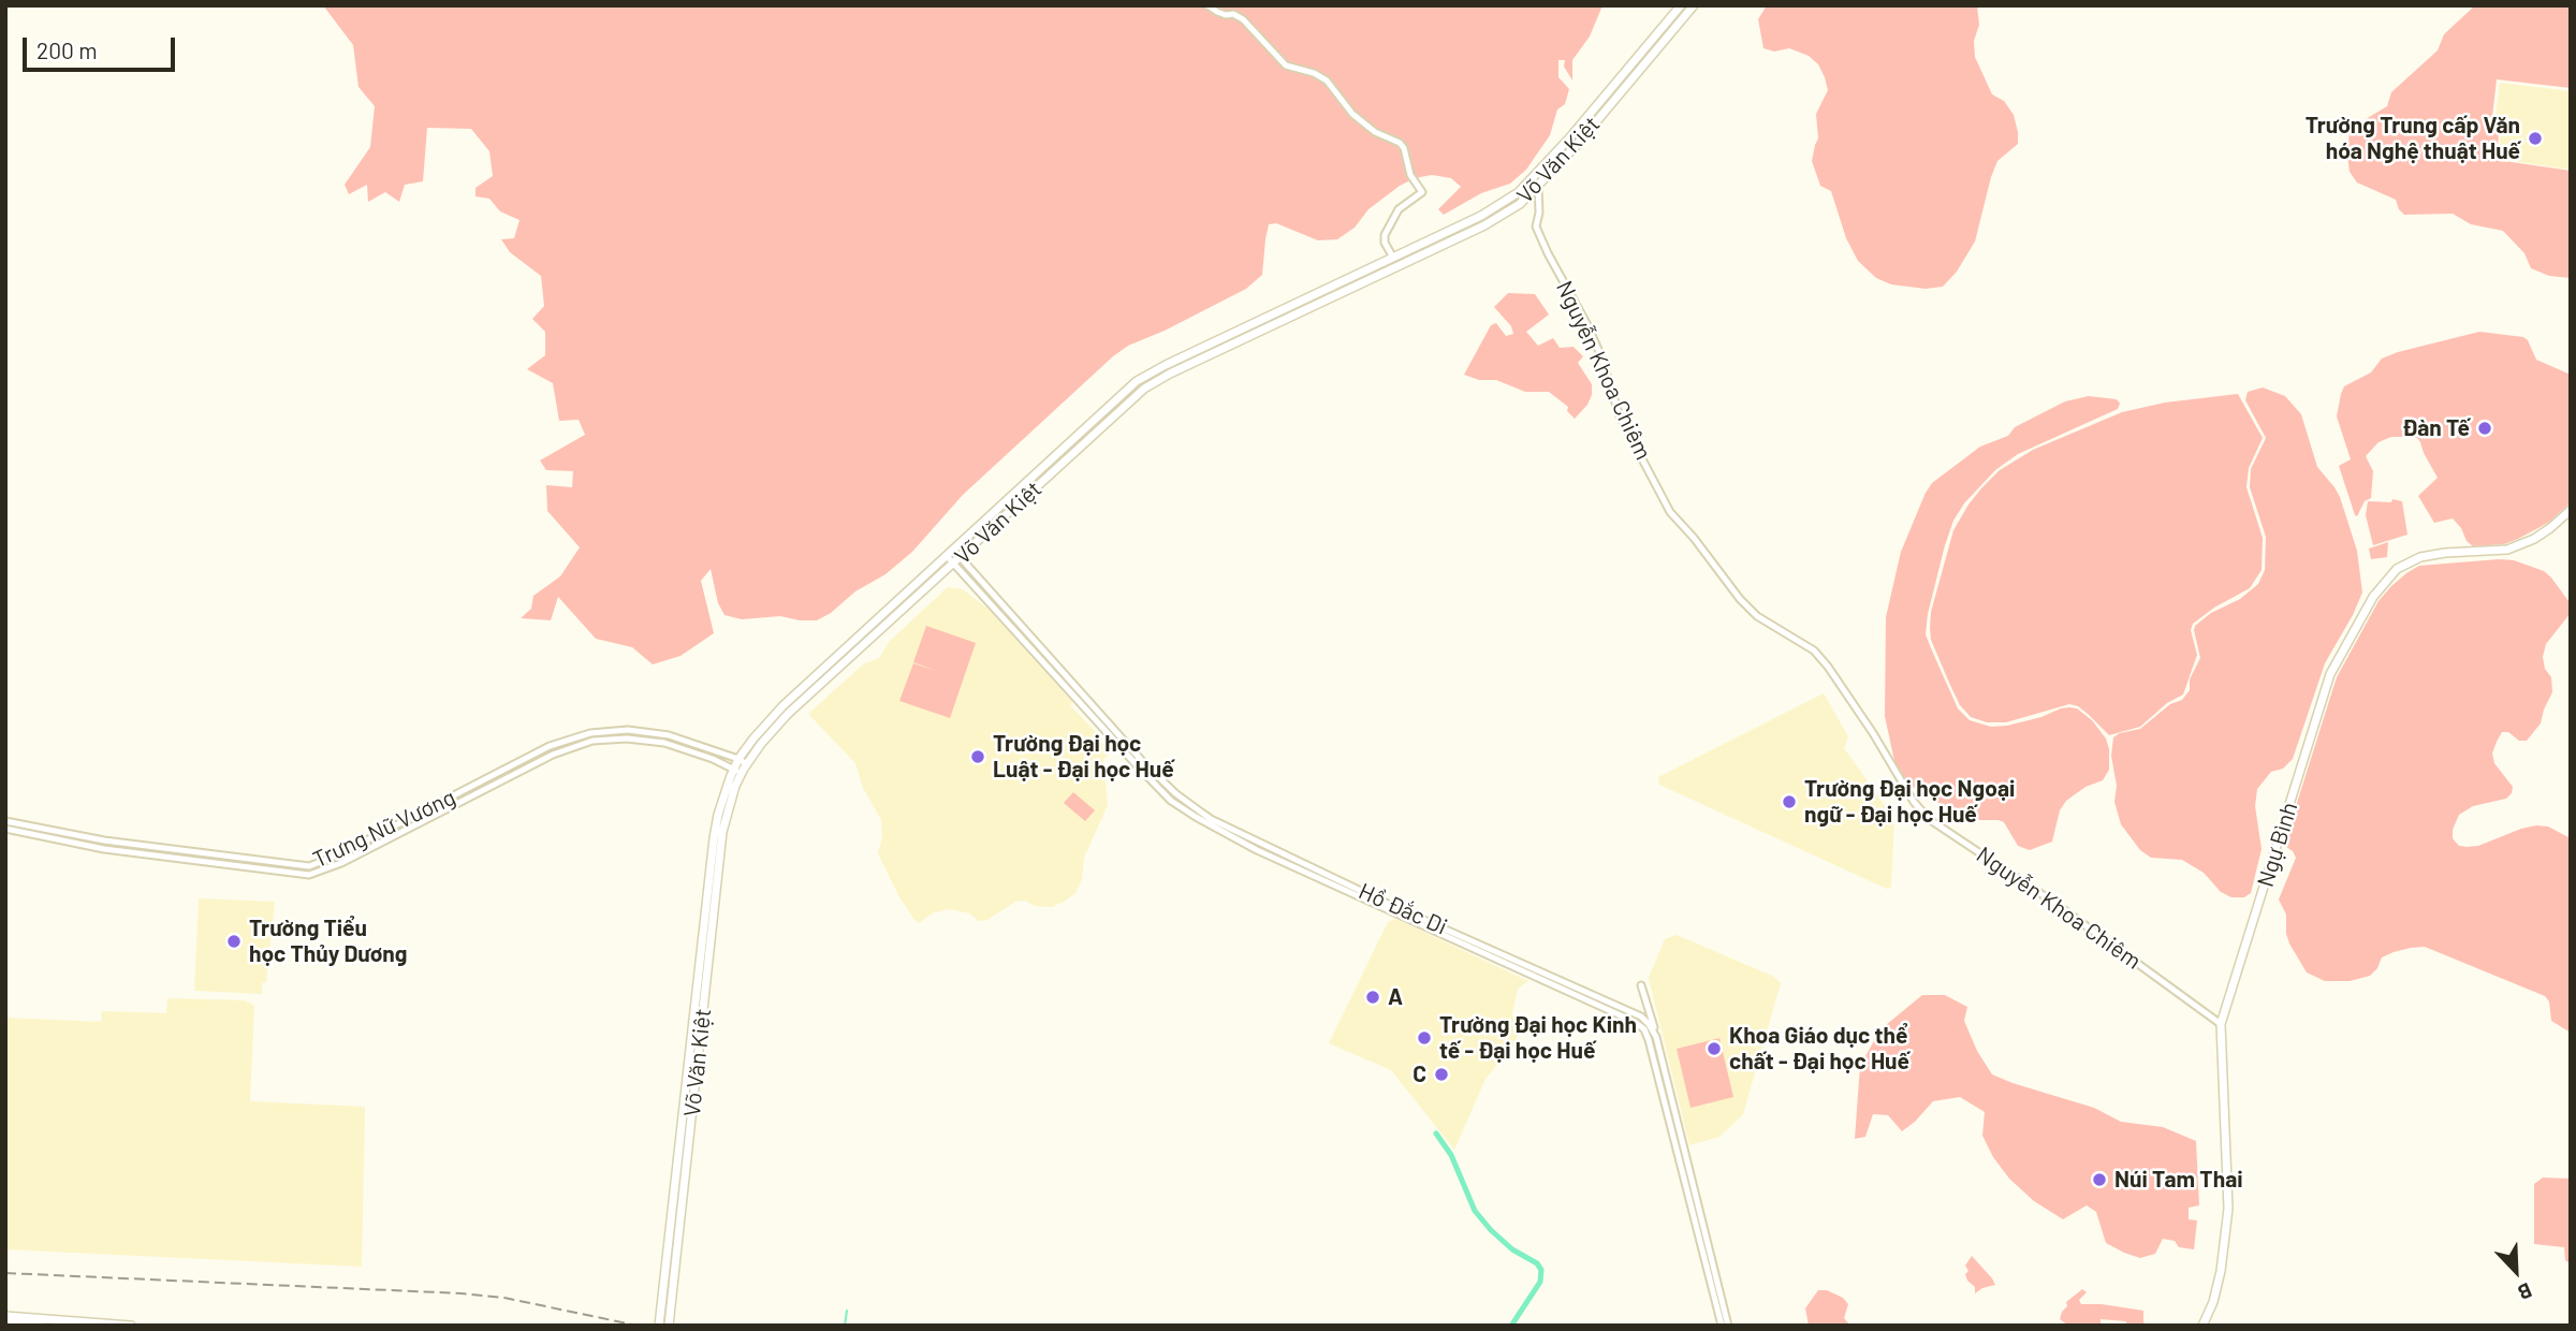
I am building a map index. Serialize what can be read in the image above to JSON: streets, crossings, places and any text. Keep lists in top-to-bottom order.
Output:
{
  "streets": {
    "main road": ["Võ Văn Kiệt", "Ngự Bình"],
    "street": ["Nguyễn Khoa Chiêm", "Trưng Nữ Vương", "Hồ Đắc Di"]
  },
  "crossings": [
    ["Võ Văn Kiệt", "Nguyễn Khoa Chiêm"],
    ["Võ Văn Kiệt", "Trưng Nữ Vương"],
    ["Võ Văn Kiệt", "Hồ Đắc Di"],
    ["Nguyễn Khoa Chiêm", "Ngự Bình"]
  ],
  "places": [
    "Trường Trung cấp Văn hóa Nghệ thuật Huế",
    "Đàn Tế",
    "Trường Đại học Luật - Đại học Huế",
    "Trường Đại học Ngoại ngữ - Đại học Huế",
    "Trường Tiểu học Thủy Dương",
    "A",
    "Trường Đại học Kinh tế - Đại học Huế",
    "Khoa Giáo dục thể chất - Đại học Huế",
    "C",
    "Núi Tam Thai"
  ],
  "scale_bar": "200 m",
  "north": "bottom right"
}
